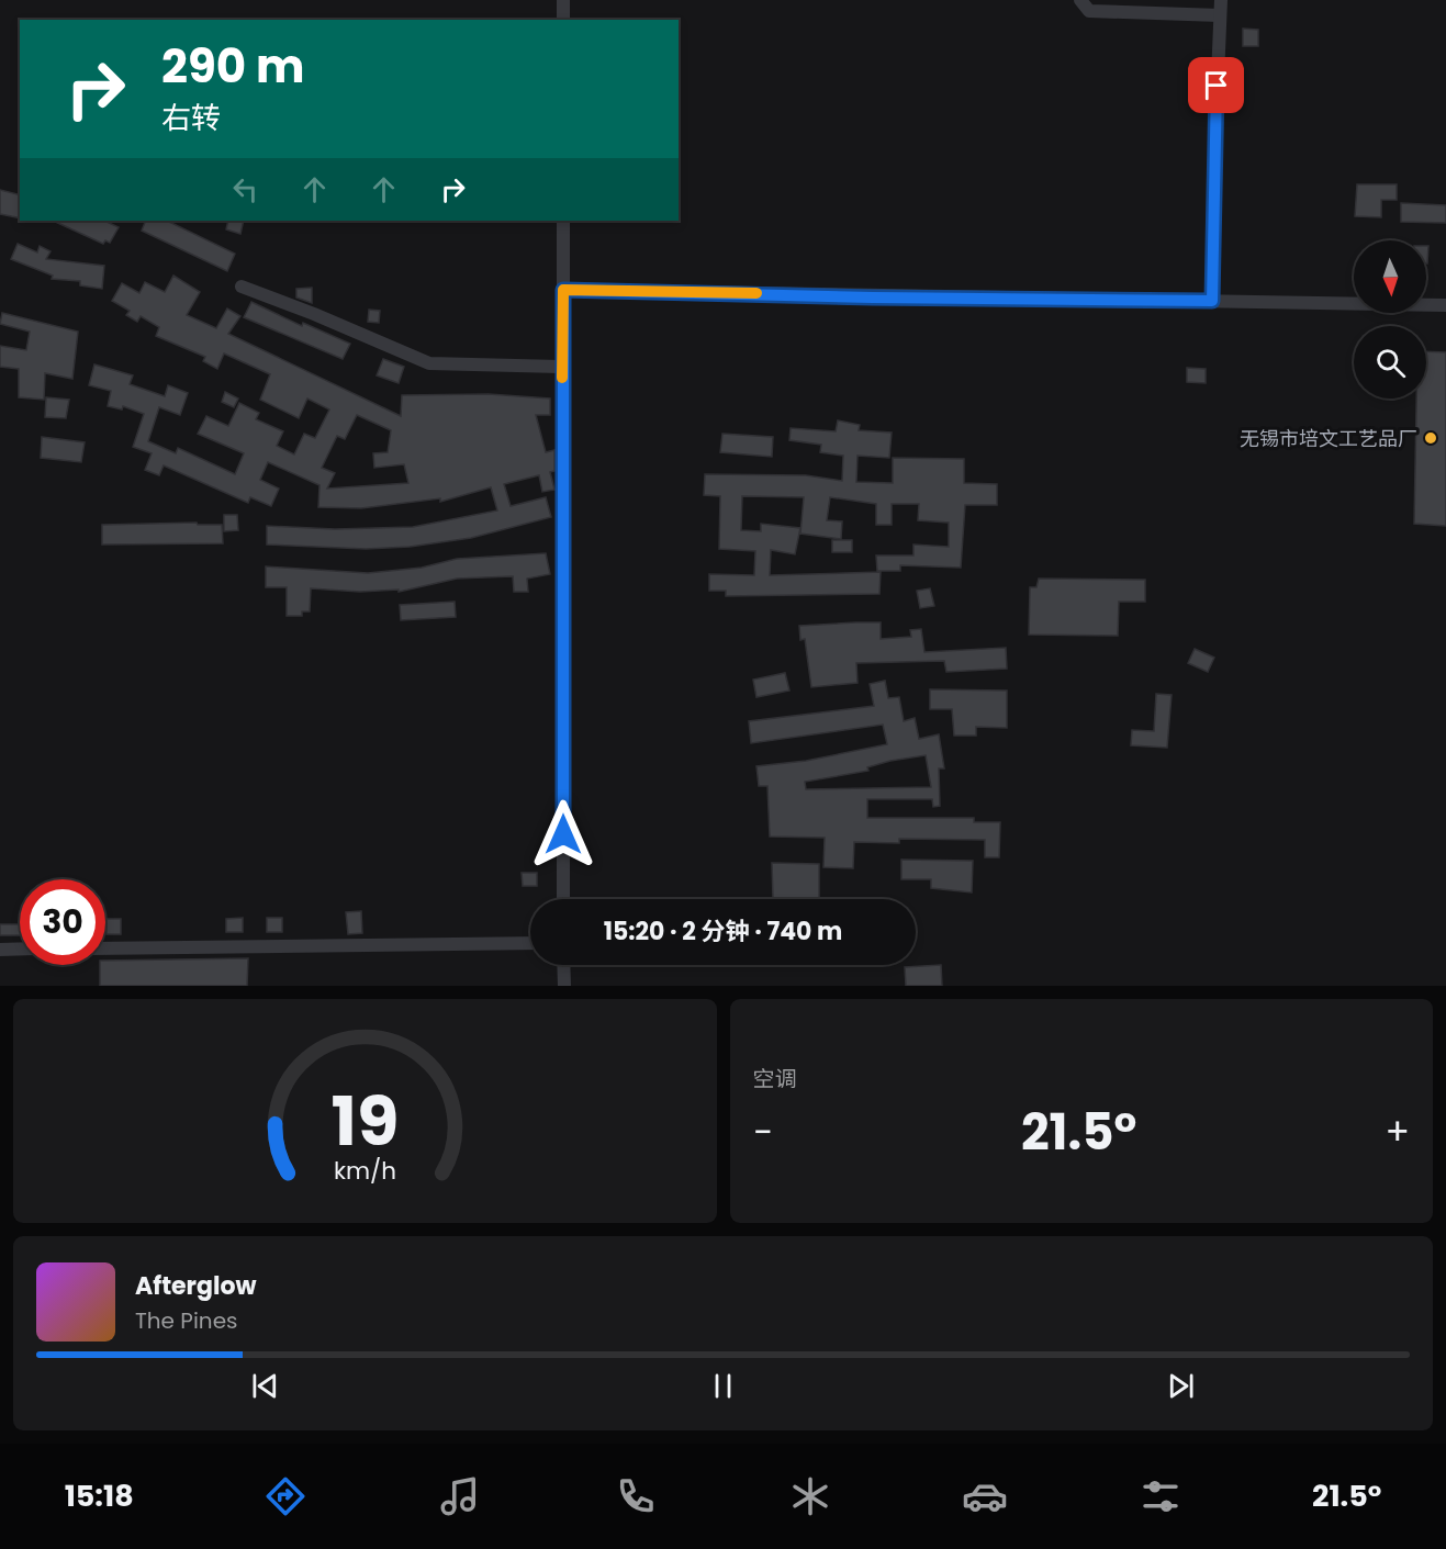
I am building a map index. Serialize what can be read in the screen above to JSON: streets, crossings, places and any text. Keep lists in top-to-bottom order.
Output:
{
  "places": ["无锡市培文工艺品厂"],
  "north": "bottom",
  "page": {
    "turn": ["290 m", "右转"],
    "limit": "30",
    "trip": "15:20 · 2 分钟 · 740 m",
    "tile": "空调",
    "heat": ["−", "21.5°", "+"],
    "song": ["Afterglow", "The Pines"],
    "tabs": ["15:18", "21.5°"],
    "gauge": ["19", "km/h"]
  }
}
